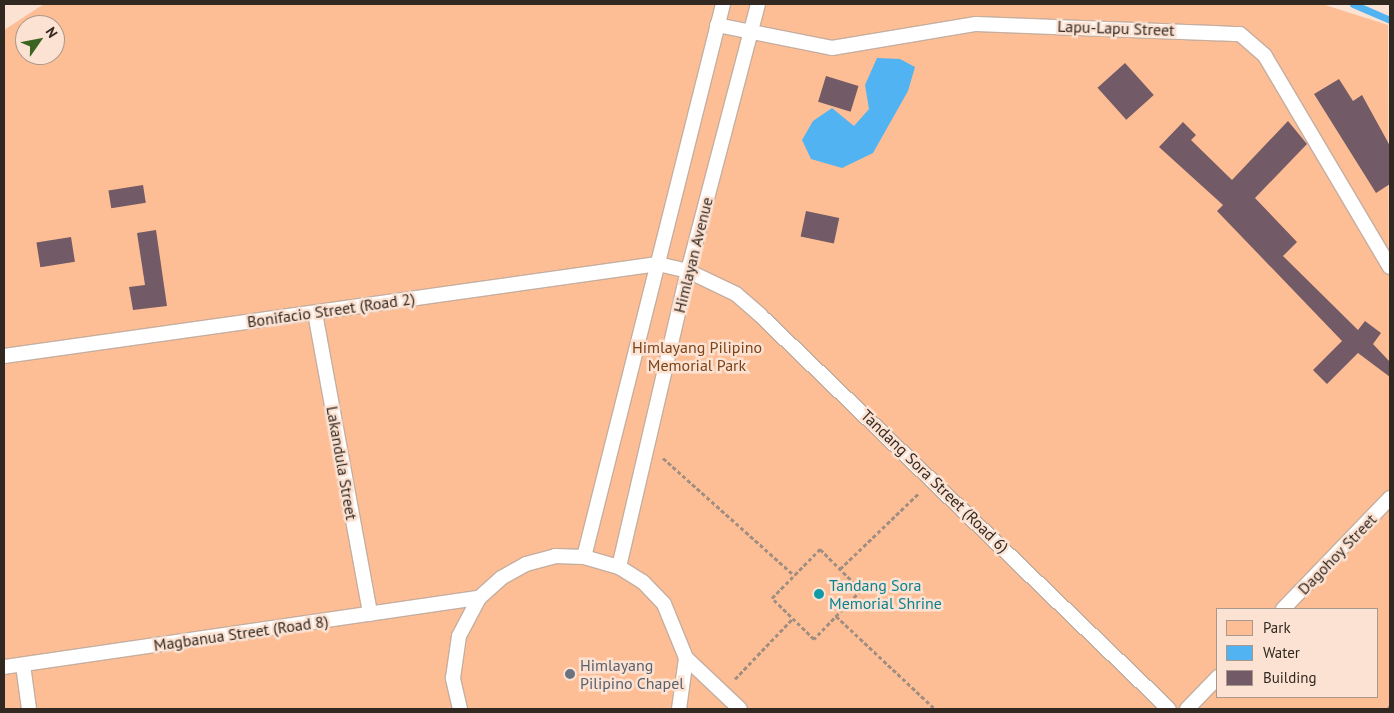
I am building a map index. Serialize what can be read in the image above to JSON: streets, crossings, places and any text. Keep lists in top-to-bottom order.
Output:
{
  "streets": {
    "lane": [
      "Lapu-Lapu Street",
      "Himlayan Avenue",
      "Bonifacio Street (Road 2)",
      "Lakandula Street",
      "Tandang Sora Street (Road 6)",
      "Dagohoy Street",
      "Magbanua Street (Road 8)"
    ]
  },
  "crossings": [
    ["Lapu-Lapu Street", "Himlayan Avenue"],
    ["Himlayan Avenue", "Bonifacio Street (Road 2)"],
    ["Himlayan Avenue", "Tandang Sora Street (Road 6)"],
    ["Bonifacio Street (Road 2)", "Lakandula Street"],
    ["Bonifacio Street (Road 2)", "Tandang Sora Street (Road 6)"],
    ["Lakandula Street", "Magbanua Street (Road 8)"]
  ],
  "parks": ["Himlayang Pilipino Memorial Park"],
  "places": ["Tandang Sora Memorial Shrine", "Himlayang Pilipino Chapel"],
  "legend": ["Park", "Water", "Building"],
  "north": "top right"
}
